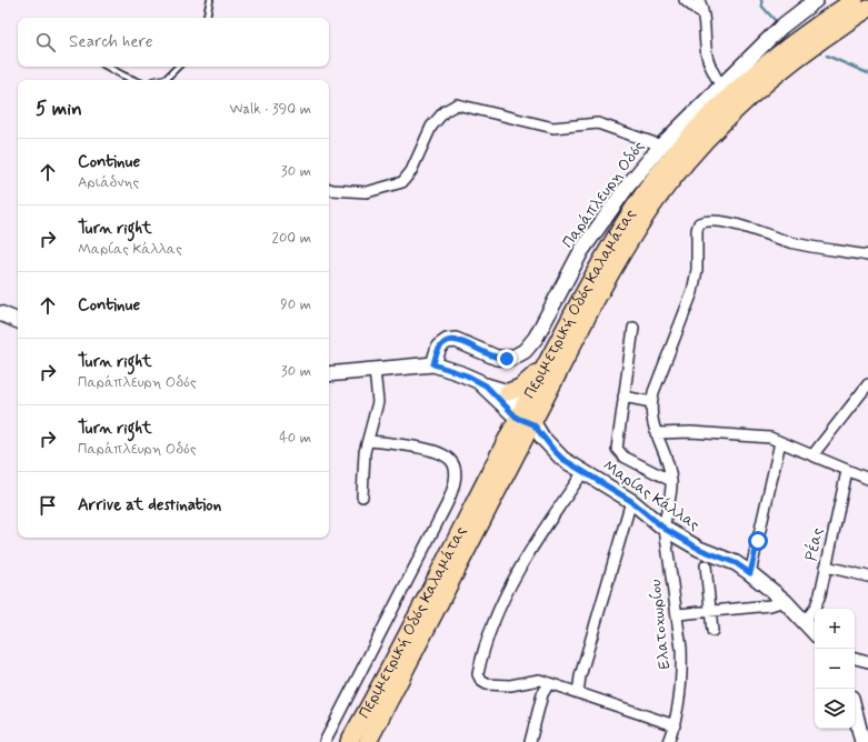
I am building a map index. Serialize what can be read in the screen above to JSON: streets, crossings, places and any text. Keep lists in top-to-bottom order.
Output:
{
  "streets": {
    "main road": ["Περιμετρική Οδός Καλαμάτας"],
    "street": [
      "Παράπλευρη Οδός",
      "Μαρίας Κάλλας",
      "Ρέας",
      "Ελατοχωρίου"
    ]
  },
  "crossings": [
    ["Περιμετρική Οδός Καλαμάτας", "Μαρίας Κάλλας"],
    ["Μαρίας Κάλλας", "Ρέας"],
    ["Μαρίας Κάλλας", "Ελατοχωρίου"]
  ],
  "page": {
    "search": "Search here",
    "heading": ["5 min", "Walk · 390 m"],
    "list": [
      ["Continue", "Αριάδνης", "30 m"],
      ["Turn right", "Μαρίας Κάλλας", "200 m"],
      ["Continue", "90 m"],
      ["Turn right", "Παράπλευρη Οδός", "30 m"],
      ["Turn right", "Παράπλευρη Οδός", "40 m"],
      "Arrive at destination"
    ],
    "map_buttons": ["+", "−"]
  }
}
